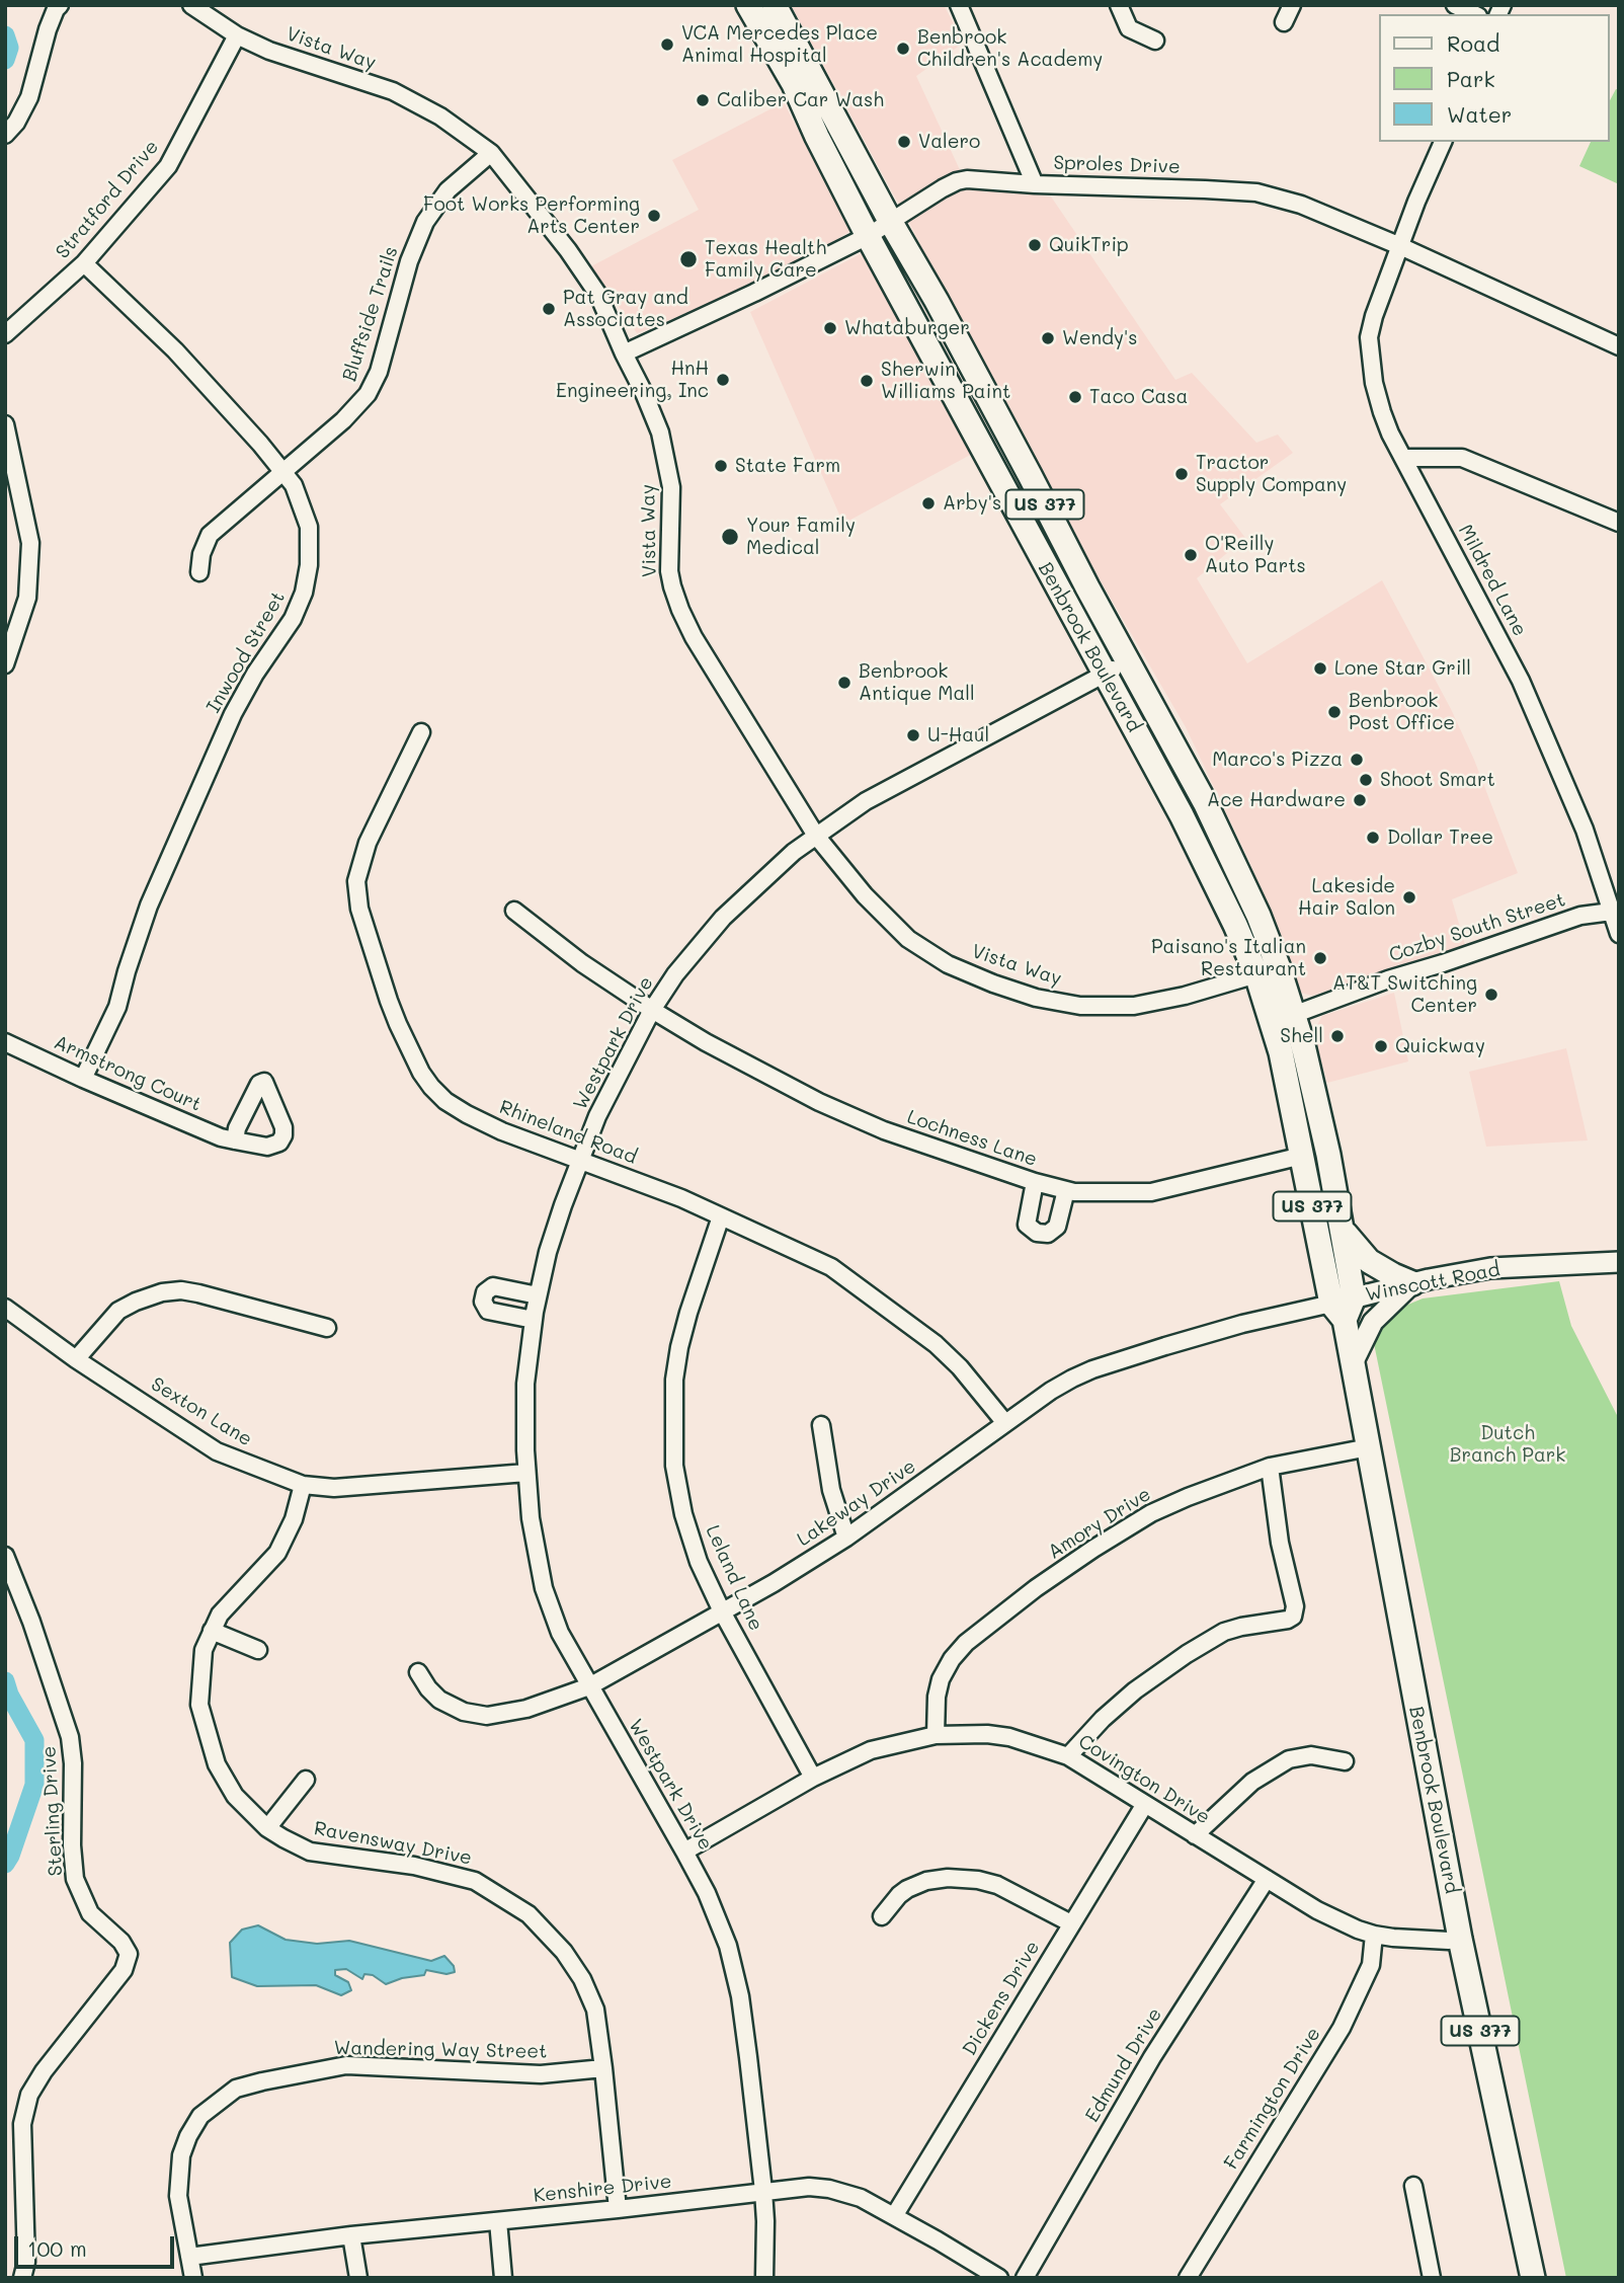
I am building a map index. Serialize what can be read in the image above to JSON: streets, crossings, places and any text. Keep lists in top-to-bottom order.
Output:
{
  "streets": {
    "highway": ["US 377", "Benbrook Boulevard"],
    "main road": ["Winscott Road"],
    "street": [
      "Vista Way",
      "Sproles Drive",
      "Stratford Drive",
      "Bluffside Trails",
      "Mildred Lane",
      "Inwood Street",
      "Cozby South Street",
      "Westpark Drive",
      "Armstrong Court",
      "Rhineland Road",
      "Lochness Lane",
      "Sexton Lane",
      "Lakeway Drive",
      "Amory Drive",
      "Leland Lane",
      "Covington Drive",
      "Sterling Drive",
      "Ravensway Drive",
      "Dickens Drive",
      "Wandering Way Street",
      "Edmund Drive",
      "Farmington Drive",
      "Kenshire Drive"
    ]
  },
  "crossings": [
    ["Vista Way", "Sproles Drive"],
    ["Vista Way", "Stratford Drive"],
    ["Vista Way", "Bluffside Trails"],
    ["Vista Way", "Benbrook Boulevard"],
    ["Vista Way", "Westpark Drive"],
    ["Sproles Drive", "Mildred Lane"],
    ["Sproles Drive", "Benbrook Boulevard"],
    ["Stratford Drive", "Inwood Street"],
    ["Bluffside Trails", "Inwood Street"],
    ["Mildred Lane", "Cozby South Street"],
    ["Benbrook Boulevard", "Cozby South Street"],
    ["Benbrook Boulevard", "Westpark Drive"],
    ["Benbrook Boulevard", "Lochness Lane"],
    ["Benbrook Boulevard", "Winscott Road"],
    ["Benbrook Boulevard", "Lakeway Drive"],
    ["Benbrook Boulevard", "Amory Drive"],
    ["Benbrook Boulevard", "Covington Drive"],
    ["Inwood Street", "Armstrong Court"],
    ["Westpark Drive", "Rhineland Road"],
    ["Westpark Drive", "Lochness Lane"],
    ["Westpark Drive", "Sexton Lane"],
    ["Westpark Drive", "Lakeway Drive"],
    ["Westpark Drive", "Covington Drive"],
    ["Westpark Drive", "Kenshire Drive"],
    ["Rhineland Road", "Lakeway Drive"],
    ["Rhineland Road", "Leland Lane"],
    ["Winscott Road", "Lakeway Drive"],
    ["Sexton Lane", "Ravensway Drive"],
    ["Lakeway Drive", "Leland Lane"],
    ["Amory Drive", "Covington Drive"],
    ["Leland Lane", "Covington Drive"],
    ["Covington Drive", "Dickens Drive"],
    ["Covington Drive", "Edmund Drive"],
    ["Covington Drive", "Farmington Drive"],
    ["Ravensway Drive", "Wandering Way Street"],
    ["Ravensway Drive", "Kenshire Drive"],
    ["Dickens Drive", "Kenshire Drive"],
    ["Wandering Way Street", "Kenshire Drive"]
  ],
  "parks": ["Dutch Branch Park"],
  "places": [
    "VCA Mercedes Place Animal Hospital",
    "Benbrook Children's Academy",
    "Caliber Car Wash",
    "Valero",
    "Foot Works Performing Arts Center",
    "QuikTrip",
    "Texas Health Family Care",
    "Pat Gray and Associates",
    "Whataburger",
    "Wendy's",
    "HnH Engineering, Inc",
    "Sherwin Williams Paint",
    "Taco Casa",
    "State Farm",
    "Tractor Supply Company",
    "Arby's",
    "Your Family Medical",
    "O'Reilly Auto Parts",
    "Lone Star Grill",
    "Benbrook Antique Mall",
    "Benbrook Post Office",
    "U-Haul",
    "Marco's Pizza",
    "Shoot Smart",
    "Ace Hardware",
    "Dollar Tree",
    "Lakeside Hair Salon",
    "Paisano's Italian Restaurant",
    "AT&T Switching Center",
    "Shell",
    "Quickway"
  ],
  "legend": ["Road", "Park", "Water"],
  "scale_bar": "100 m"
}
